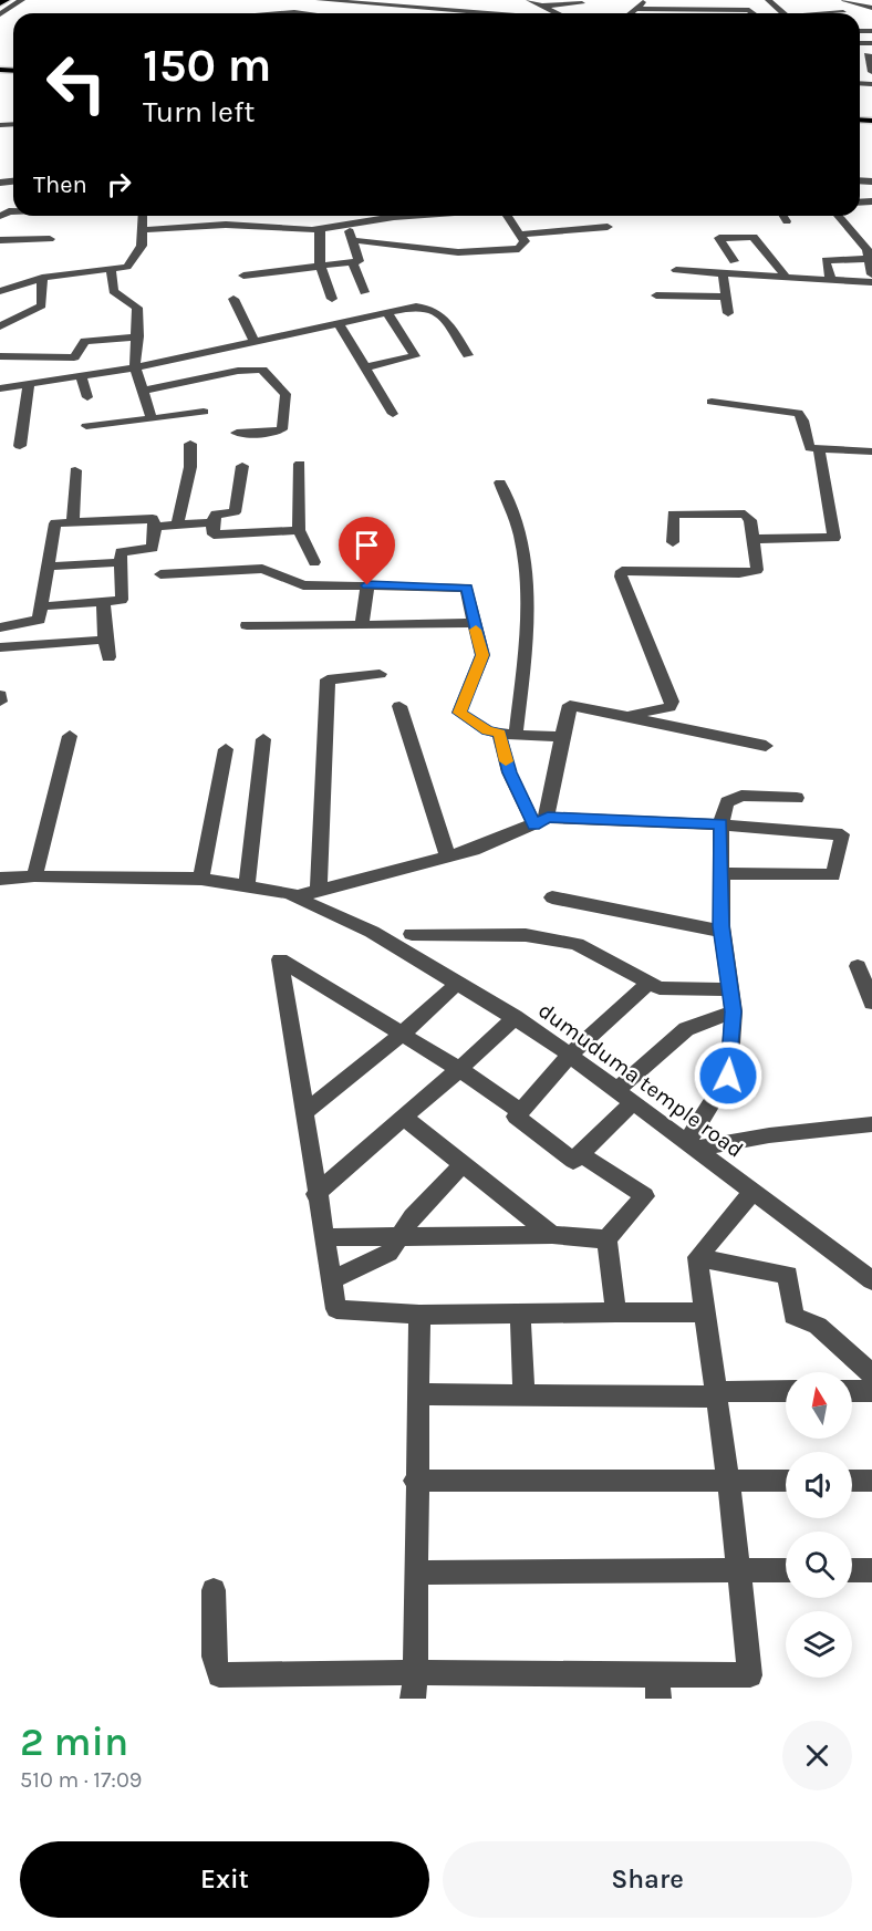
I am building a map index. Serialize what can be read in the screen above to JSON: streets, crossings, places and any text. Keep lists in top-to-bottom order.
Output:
{
  "streets": {
    "street": ["dumuduma temple road"]
  },
  "north": "top",
  "page": {
    "turn": ["150 m", "Turn left"],
    "then": "Then",
    "heading": ["2 min", "510 m · 17:09"],
    "buttons": ["Exit", "Share"]
  }
}
